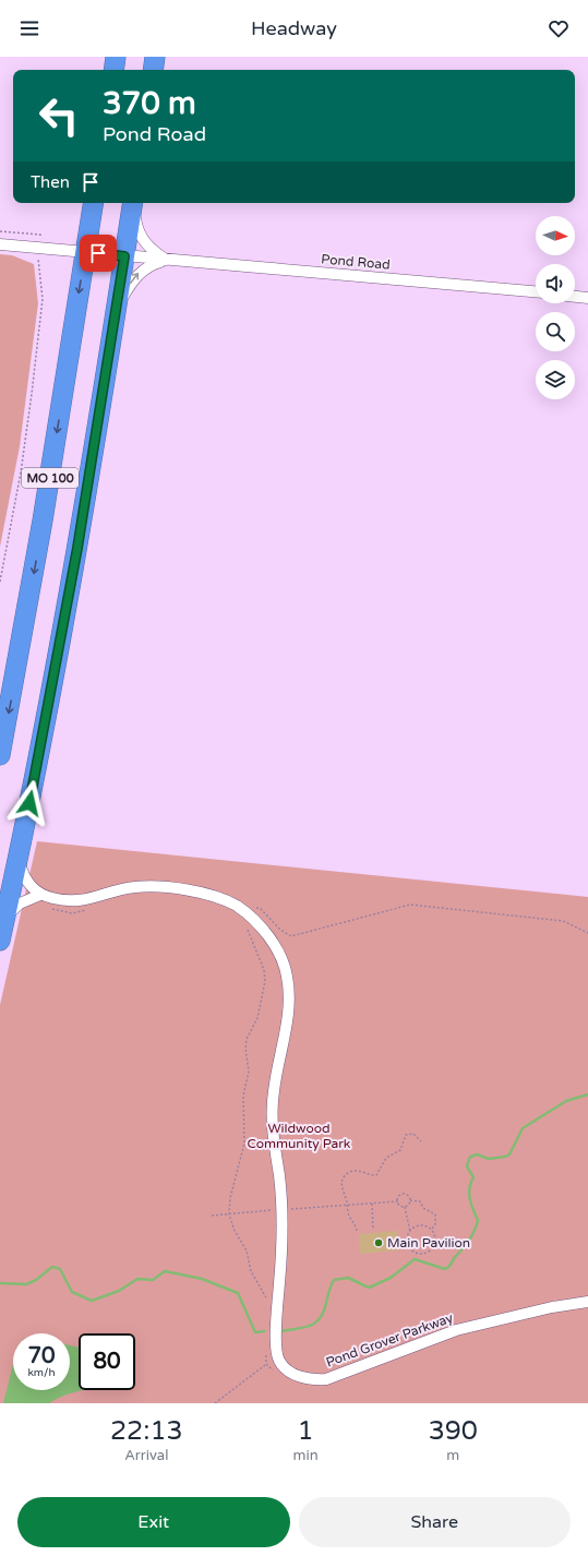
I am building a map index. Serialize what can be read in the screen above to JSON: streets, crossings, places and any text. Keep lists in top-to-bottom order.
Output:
{
  "streets": {
    "highway": ["MO 100"],
    "street": ["Pond Road", "Pond Grover Parkway"]
  },
  "crossings": [
    ["Pond Road", "MO 100"]
  ],
  "parks": ["Wildwood Community Park"],
  "places": ["Main Pavilion"],
  "north": "right",
  "page": {
    "header": "Headway",
    "turn": ["370 m", "Pond Road"],
    "then": "Then",
    "speed": "70 km/h",
    "limit": "80",
    "eta": [
      "22:13",
      "Arrival",
      "1",
      "min",
      "390",
      "m"
    ],
    "buttons": ["Exit", "Share"]
  }
}
